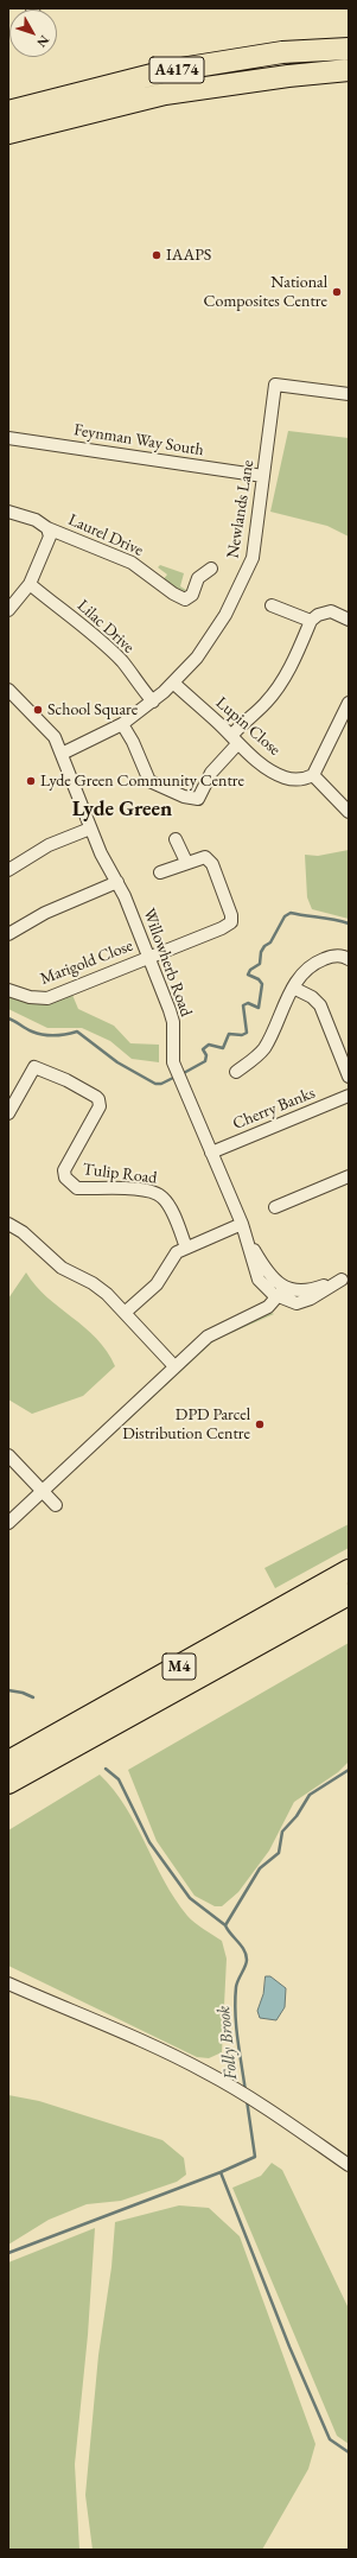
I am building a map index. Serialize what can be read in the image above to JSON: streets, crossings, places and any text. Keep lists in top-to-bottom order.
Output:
{
  "streets": {
    "highway": ["A4174", "M4"],
    "street": [
      "Feynman Way South",
      "Newlands Lane",
      "Laurel Drive",
      "Lilac Drive",
      "Lupin Close",
      "Marigold Close",
      "Willowherb Road",
      "Cherry Banks",
      "Tulip Road"
    ]
  },
  "crossings": [
    ["Feynman Way South", "Newlands Lane"],
    ["Newlands Lane", "Lilac Drive"],
    ["Newlands Lane", "Lupin Close"],
    ["Newlands Lane", "Willowherb Road"],
    ["Marigold Close", "Willowherb Road"],
    ["Willowherb Road", "Cherry Banks"]
  ],
  "districts": ["Lyde Green"],
  "water": ["Folly Brook"],
  "places": [
    "IAAPS",
    "National Composites Centre",
    "School Square",
    "Lyde Green Community Centre",
    "DPD Parcel Distribution Centre"
  ],
  "north": "bottom right"
}
